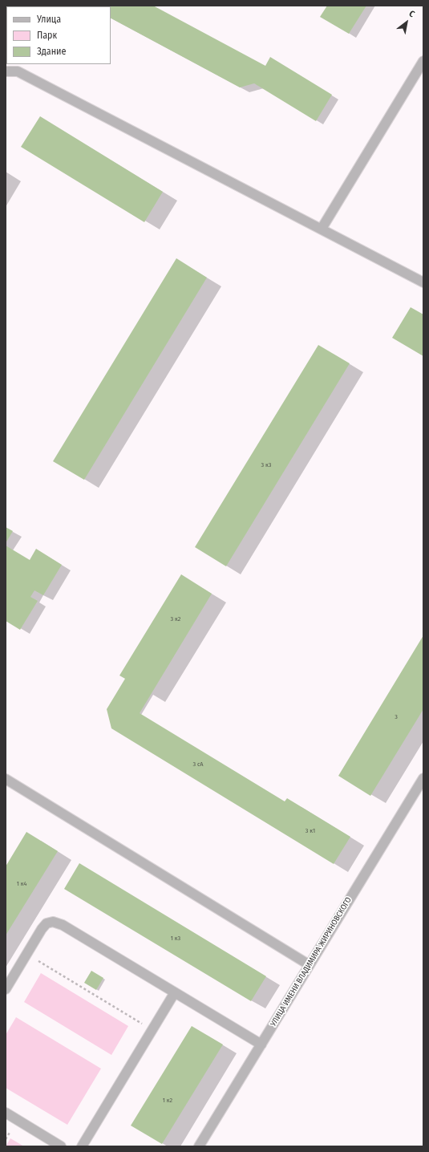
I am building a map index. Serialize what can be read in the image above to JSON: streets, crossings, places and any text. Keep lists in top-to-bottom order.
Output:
{
  "streets": {
    "street": ["УЛИЦА ИМЕНИ ВЛАДИМИРА ЖИРИНОВСКОГО"]
  },
  "house_numbers": [
    "3 к3",
    "3 к2",
    "3",
    "3 сА",
    "3 к1",
    "1 к4",
    "1 к3",
    "1 к2"
  ],
  "legend": ["Улица", "Парк", "Здание"],
  "north": "top right"
}
